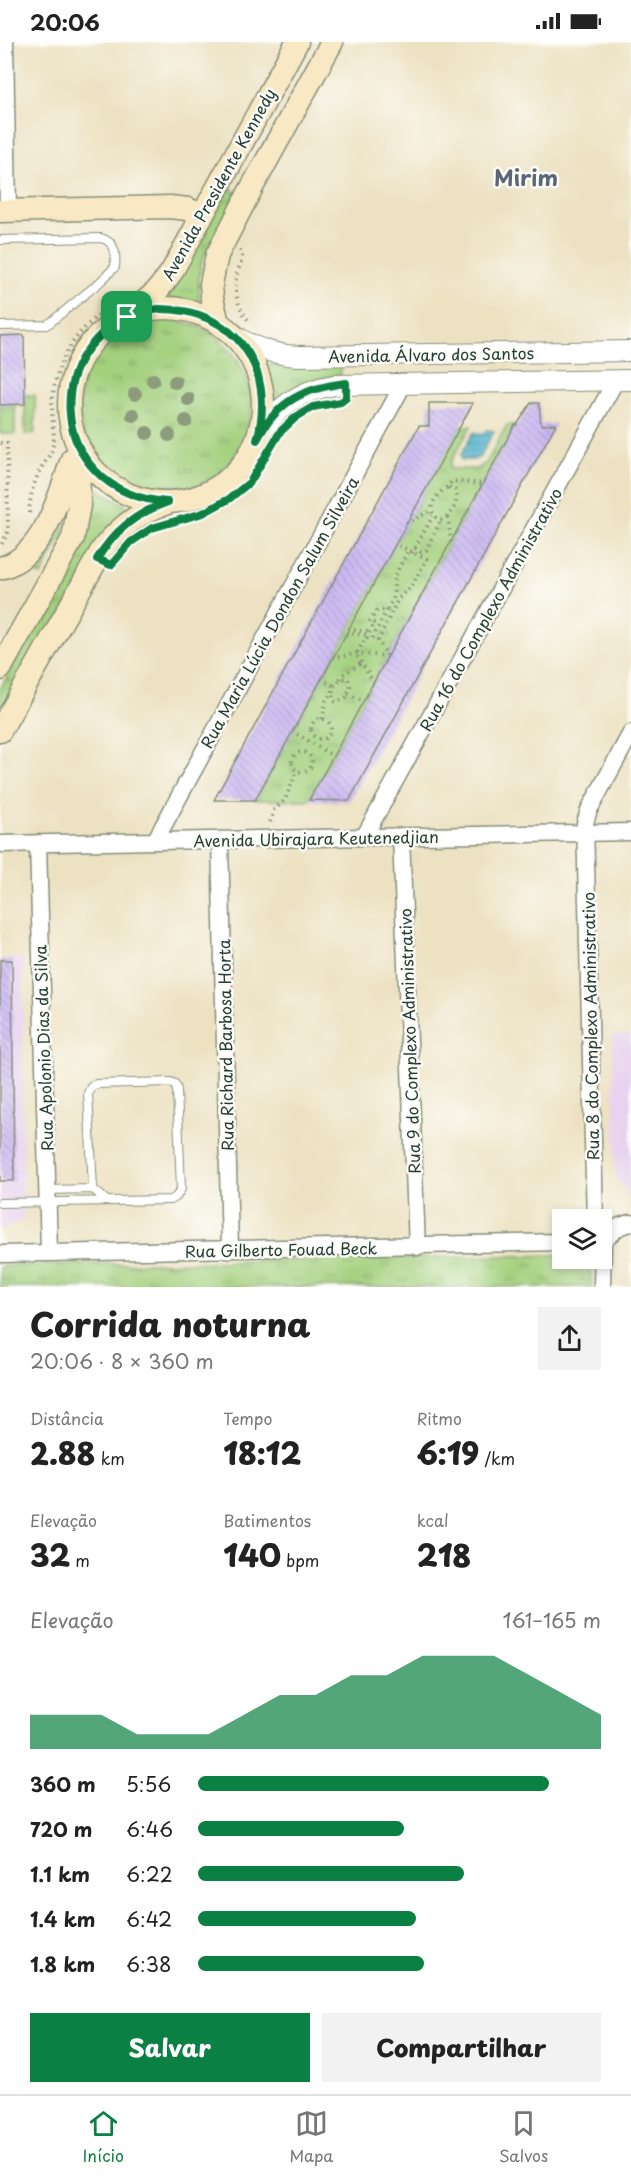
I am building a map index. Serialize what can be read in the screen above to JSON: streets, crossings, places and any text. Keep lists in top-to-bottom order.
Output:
{
  "streets": {
    "main road": ["Avenida Presidente Kennedy"],
    "street": [
      "Avenida Álvaro dos Santos",
      "Rua 16 do Complexo Administrativo",
      "Rua Maria Lúcia Dondon Salum Silveira",
      "Avenida Ubirajara Keutenedjian",
      "Rua 8 do Complexo Administrativo",
      "Rua 9 do Complexo Administrativo",
      "Rua Richard Barbosa Horta",
      "Rua Apolonio Dias da Silva",
      "Rua Gilberto Fouad Beck"
    ]
  },
  "crossings": [
    ["Avenida Presidente Kennedy", "Avenida Álvaro dos Santos"],
    ["Avenida Álvaro dos Santos", "Rua 16 do Complexo Administrativo"],
    ["Avenida Álvaro dos Santos", "Rua Maria Lúcia Dondon Salum Silveira"],
    ["Rua 16 do Complexo Administrativo", "Avenida Ubirajara Keutenedjian"],
    ["Rua Maria Lúcia Dondon Salum Silveira", "Avenida Ubirajara Keutenedjian"],
    ["Avenida Ubirajara Keutenedjian", "Rua 8 do Complexo Administrativo"],
    ["Avenida Ubirajara Keutenedjian", "Rua 9 do Complexo Administrativo"],
    ["Avenida Ubirajara Keutenedjian", "Rua Richard Barbosa Horta"],
    ["Avenida Ubirajara Keutenedjian", "Rua Apolonio Dias da Silva"],
    ["Rua 9 do Complexo Administrativo", "Rua Gilberto Fouad Beck"],
    ["Rua Richard Barbosa Horta", "Rua Gilberto Fouad Beck"],
    ["Rua Apolonio Dias da Silva", "Rua Gilberto Fouad Beck"]
  ],
  "districts": ["Mirim"],
  "page": {
    "status": "20:06",
    "heading": ["Corrida noturna", "20:06 · 8 × 360 m"],
    "stats": [
      ["Distância", "2.88 km"],
      ["Tempo", "18:12"],
      ["Ritmo", "6:19 /km"],
      ["Elevação", "32 m"],
      ["Batimentos", "140 bpm"],
      ["kcal", "218"]
    ],
    "chart": ["Elevação", "161–165 m"],
    "list": [
      {
        "name": "360 m",
        "note": "5:56"
      },
      {
        "name": "720 m",
        "note": "6:46"
      },
      {
        "name": "1.1 km",
        "note": "6:22"
      },
      {
        "name": "1.4 km",
        "note": "6:42"
      },
      {
        "name": "1.8 km",
        "note": "6:38"
      }
    ],
    "buttons": ["Salvar", "Compartilhar"],
    "tabs": ["Início", "Mapa", "Salvos"]
  }
}
